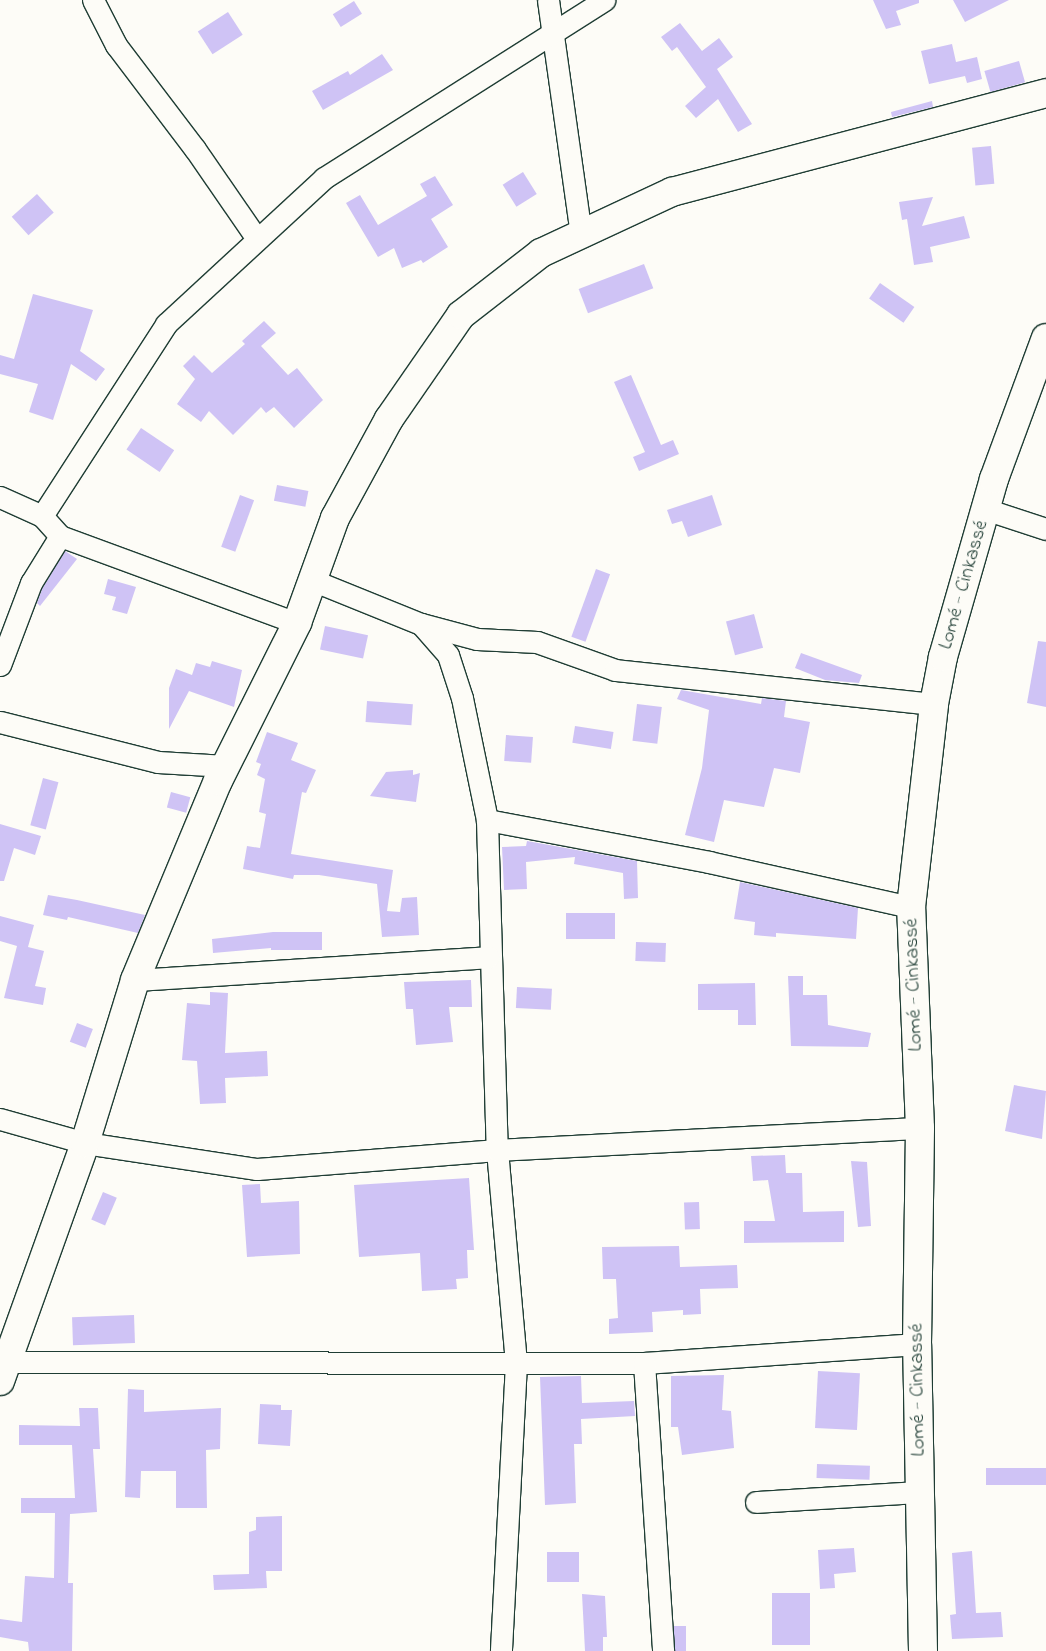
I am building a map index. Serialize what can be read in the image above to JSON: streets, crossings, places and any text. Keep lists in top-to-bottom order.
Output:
{
  "streets": {
    "main road": ["Lomé - Cinkassé"]
  }
}
